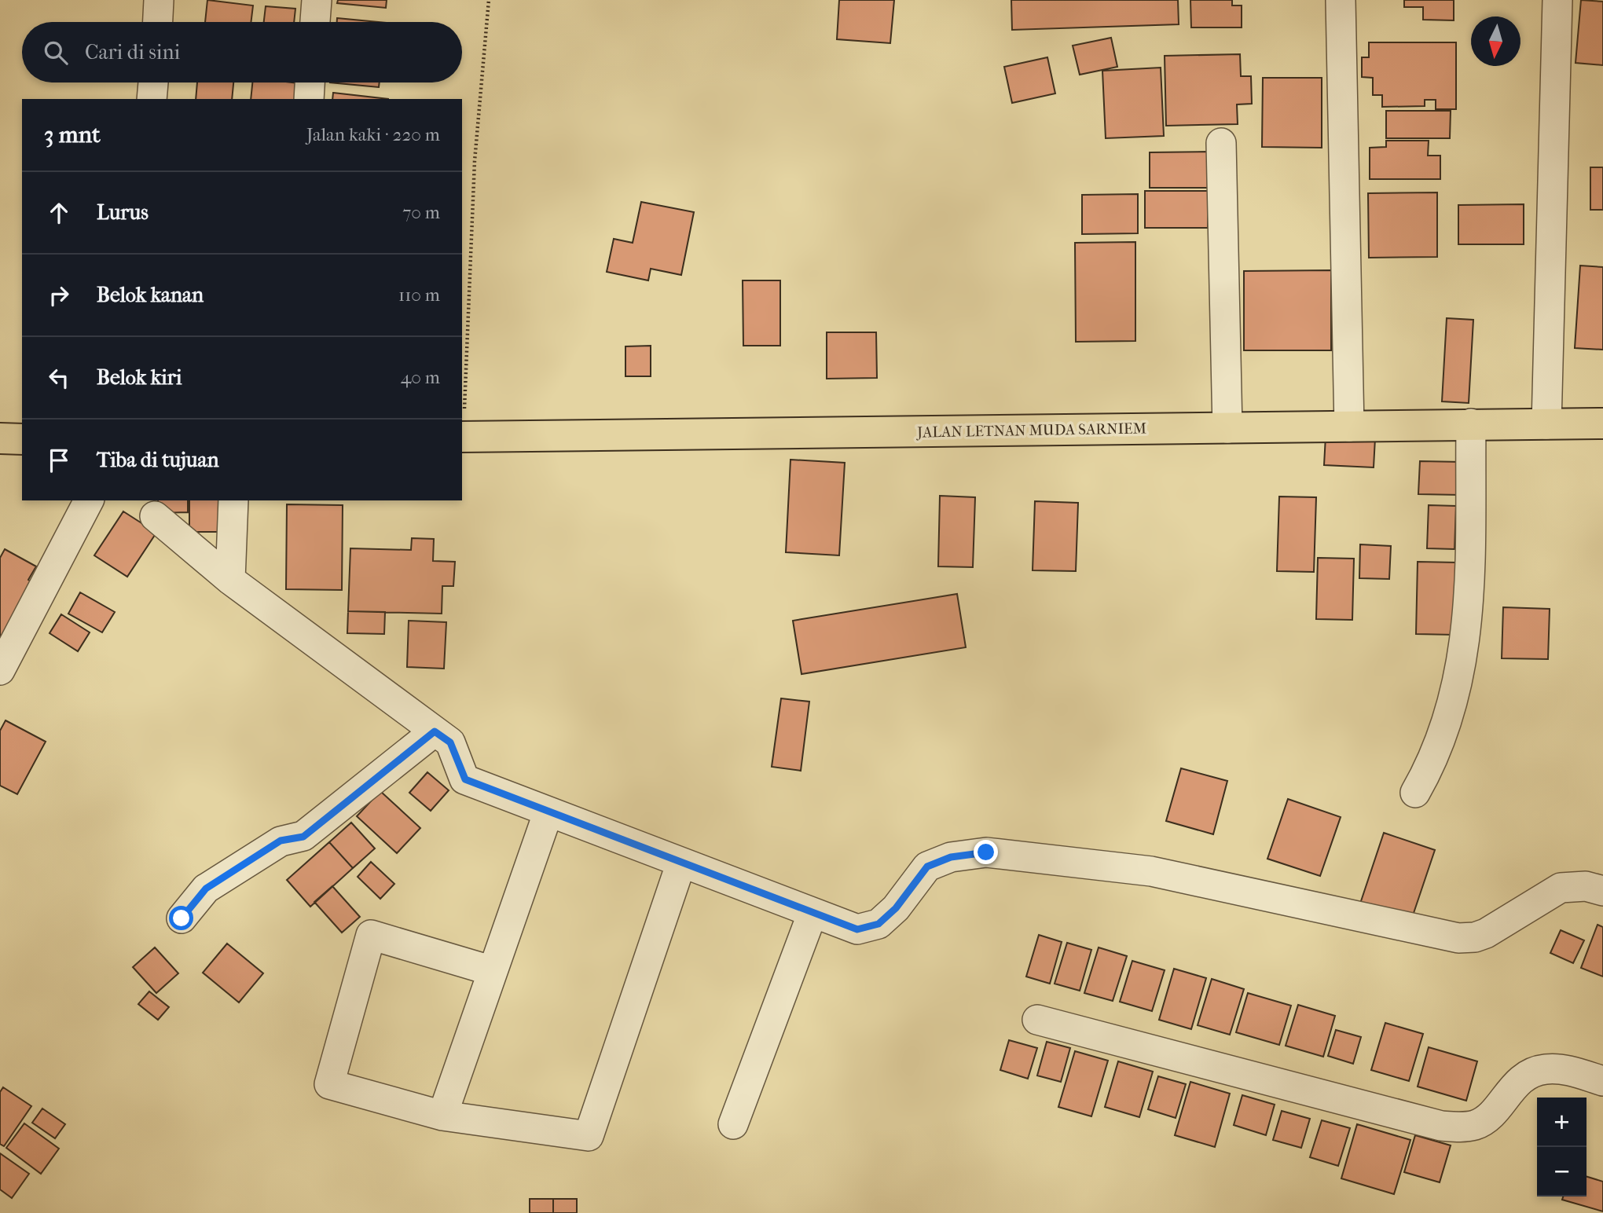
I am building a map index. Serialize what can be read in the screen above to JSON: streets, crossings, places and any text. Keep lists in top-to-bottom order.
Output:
{
  "streets": {
    "main road": ["JALAN LETNAN MUDA SARNIEM"]
  },
  "north": "bottom",
  "page": {
    "search": "Cari di sini",
    "heading": ["3 mnt", "Jalan kaki · 220 m"],
    "list": [
      ["Lurus", "70 m"],
      ["Belok kanan", "110 m"],
      ["Belok kiri", "40 m"],
      "Tiba di tujuan"
    ],
    "map_buttons": ["+", "−"]
  }
}
